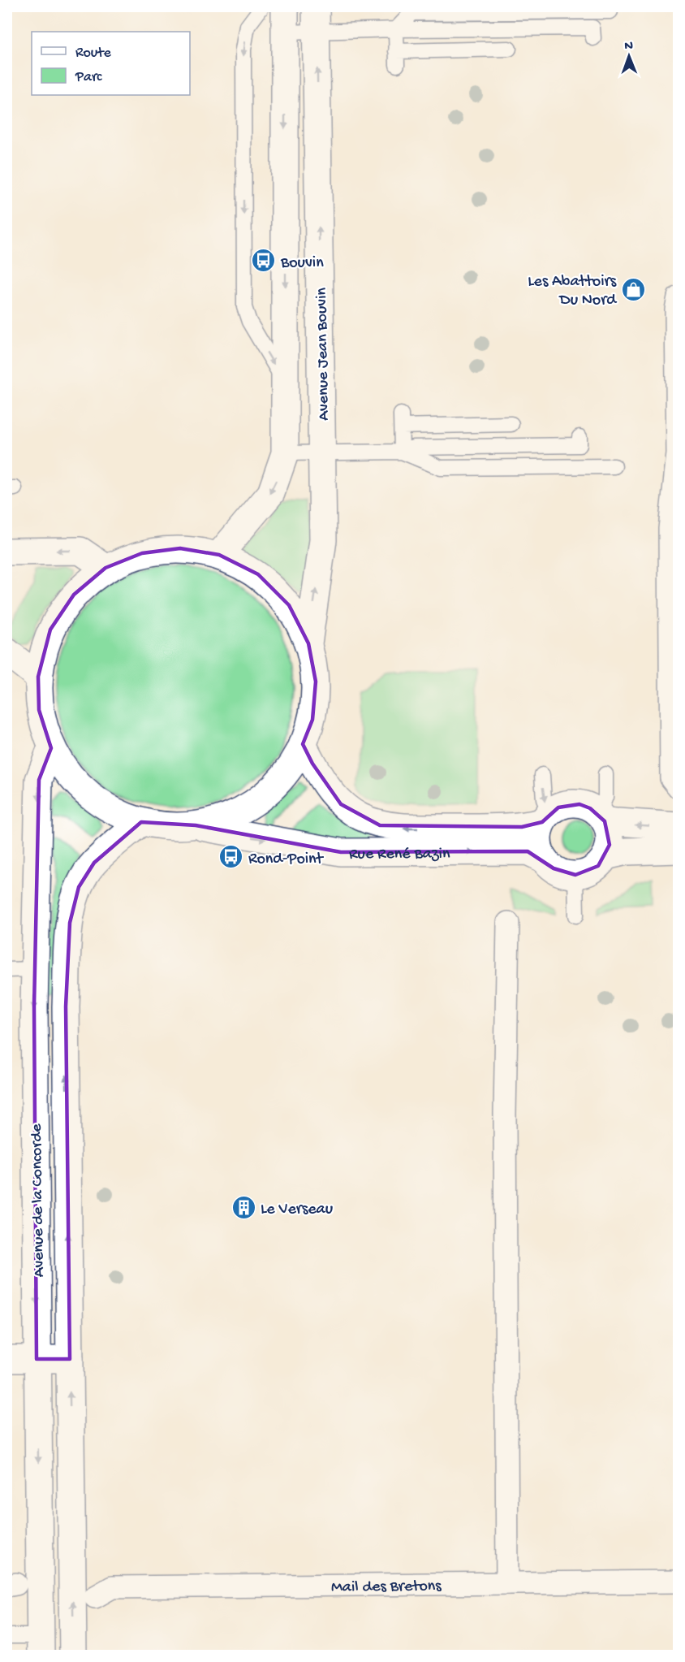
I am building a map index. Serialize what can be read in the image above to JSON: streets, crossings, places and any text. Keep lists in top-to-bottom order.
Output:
{
  "streets": {
    "street": [
      "Avenue Jean Bouvin",
      "Rue René Bazin",
      "Avenue de la Concorde",
      "Mail des Bretons"
    ]
  },
  "places": {
    "bus stop": ["Bouvin", "Rond-Point"],
    "shop": ["Les Abattoirs Du Nord"],
    "building": ["Le Verseau"]
  },
  "legend": ["Route", "Parc"],
  "north": "top"
}
